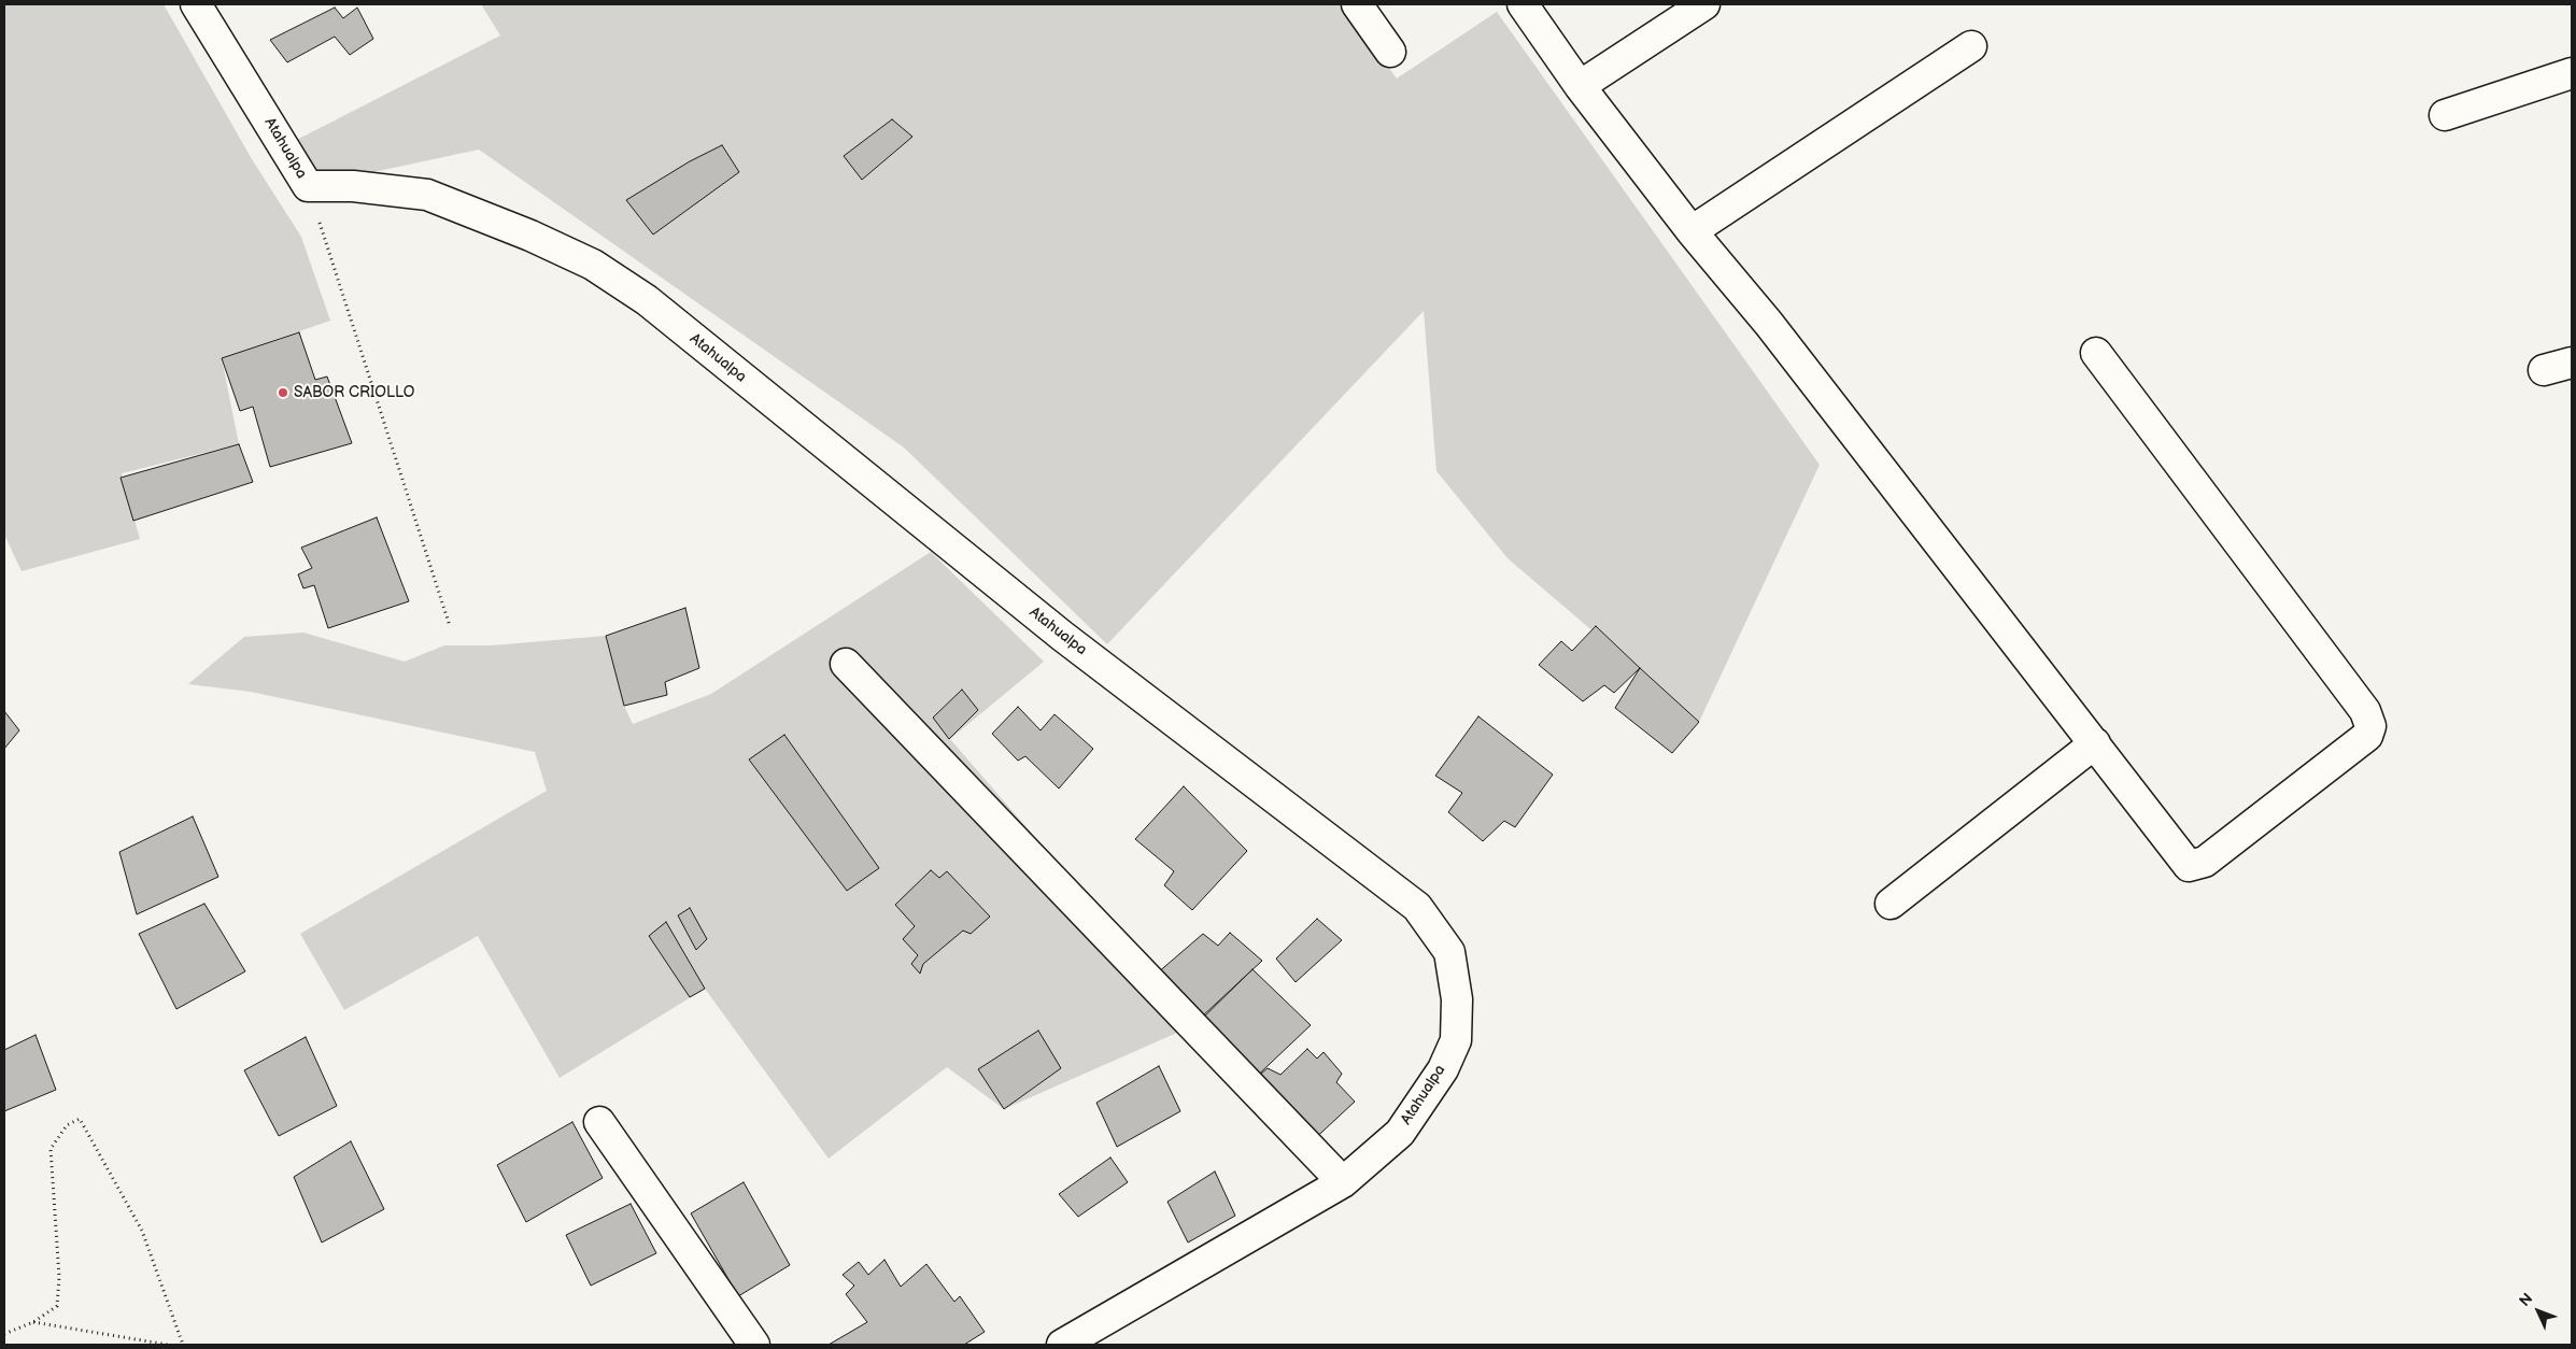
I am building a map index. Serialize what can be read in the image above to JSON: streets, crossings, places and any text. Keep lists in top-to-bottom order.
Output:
{
  "streets": {
    "street": ["Atahualpa"]
  },
  "places": ["SABOR CRIOLLO"],
  "north": "top left"
}
